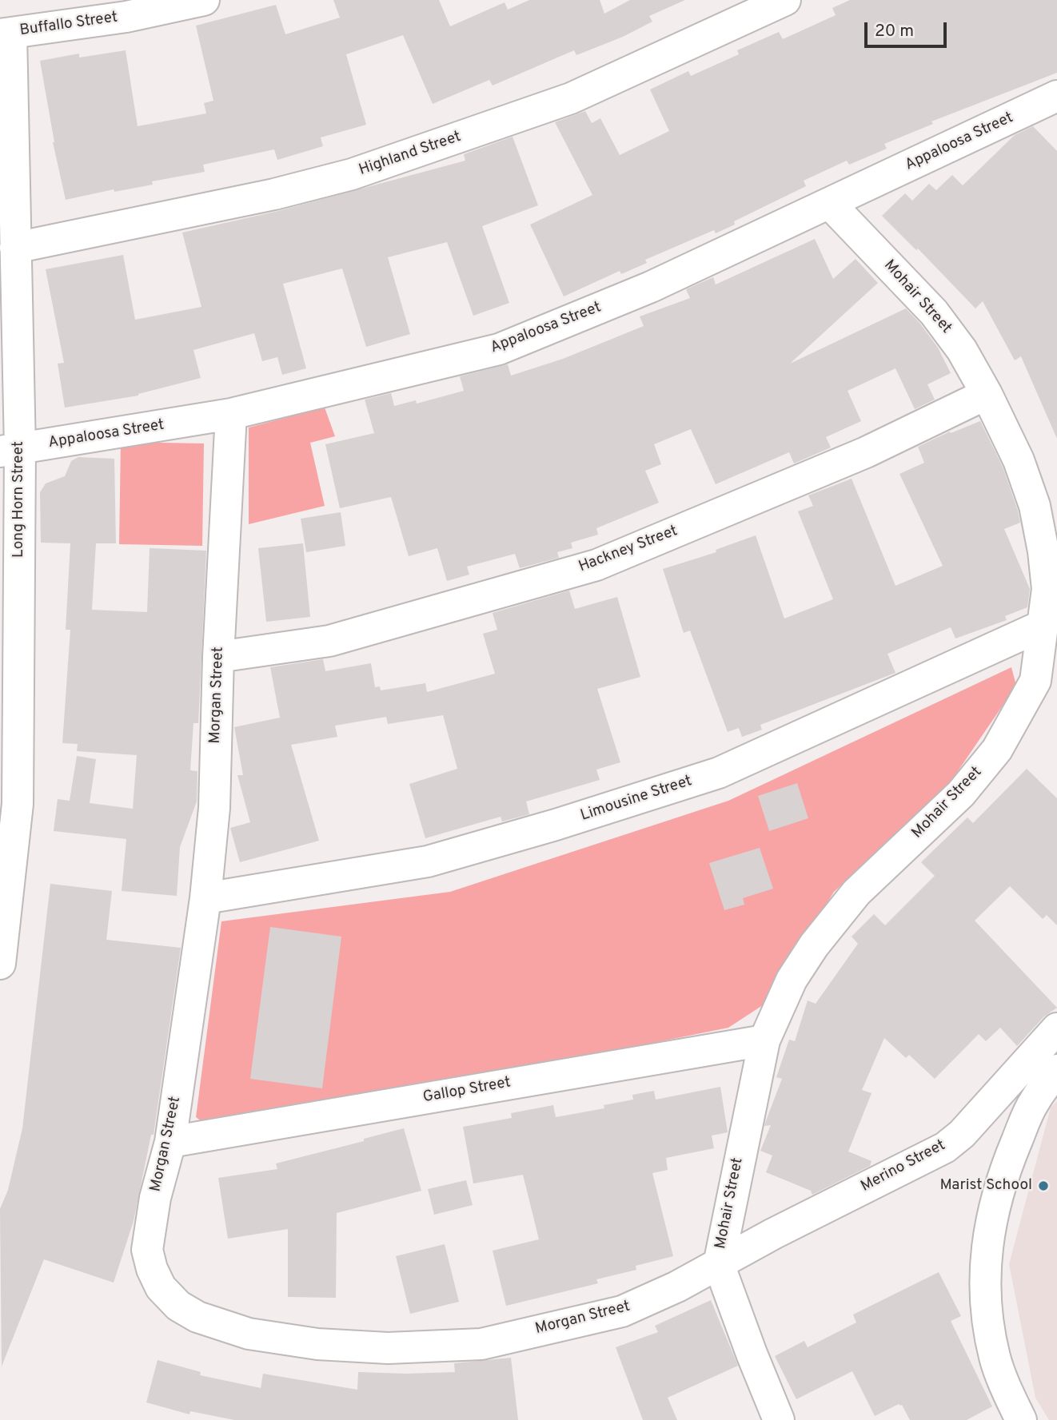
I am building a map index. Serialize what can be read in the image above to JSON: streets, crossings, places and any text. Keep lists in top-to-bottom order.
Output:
{
  "streets": {
    "street": [
      "Buffallo Street",
      "Appaloosa Street",
      "Highland Street",
      "Mohair Street",
      "Long Horn Street",
      "Hackney Street",
      "Morgan Street",
      "Limousine Street",
      "Gallop Street",
      "Merino Street"
    ]
  },
  "crossings": [
    ["Buffallo Street", "Long Horn Street"],
    ["Appaloosa Street", "Mohair Street"],
    ["Appaloosa Street", "Long Horn Street"],
    ["Appaloosa Street", "Morgan Street"],
    ["Highland Street", "Long Horn Street"],
    ["Mohair Street", "Hackney Street"],
    ["Mohair Street", "Morgan Street"],
    ["Mohair Street", "Limousine Street"],
    ["Mohair Street", "Gallop Street"],
    ["Mohair Street", "Merino Street"],
    ["Hackney Street", "Morgan Street"],
    ["Morgan Street", "Limousine Street"],
    ["Morgan Street", "Gallop Street"],
    ["Morgan Street", "Merino Street"]
  ],
  "places": ["Marist School"],
  "scale_bar": "20 m"
}
